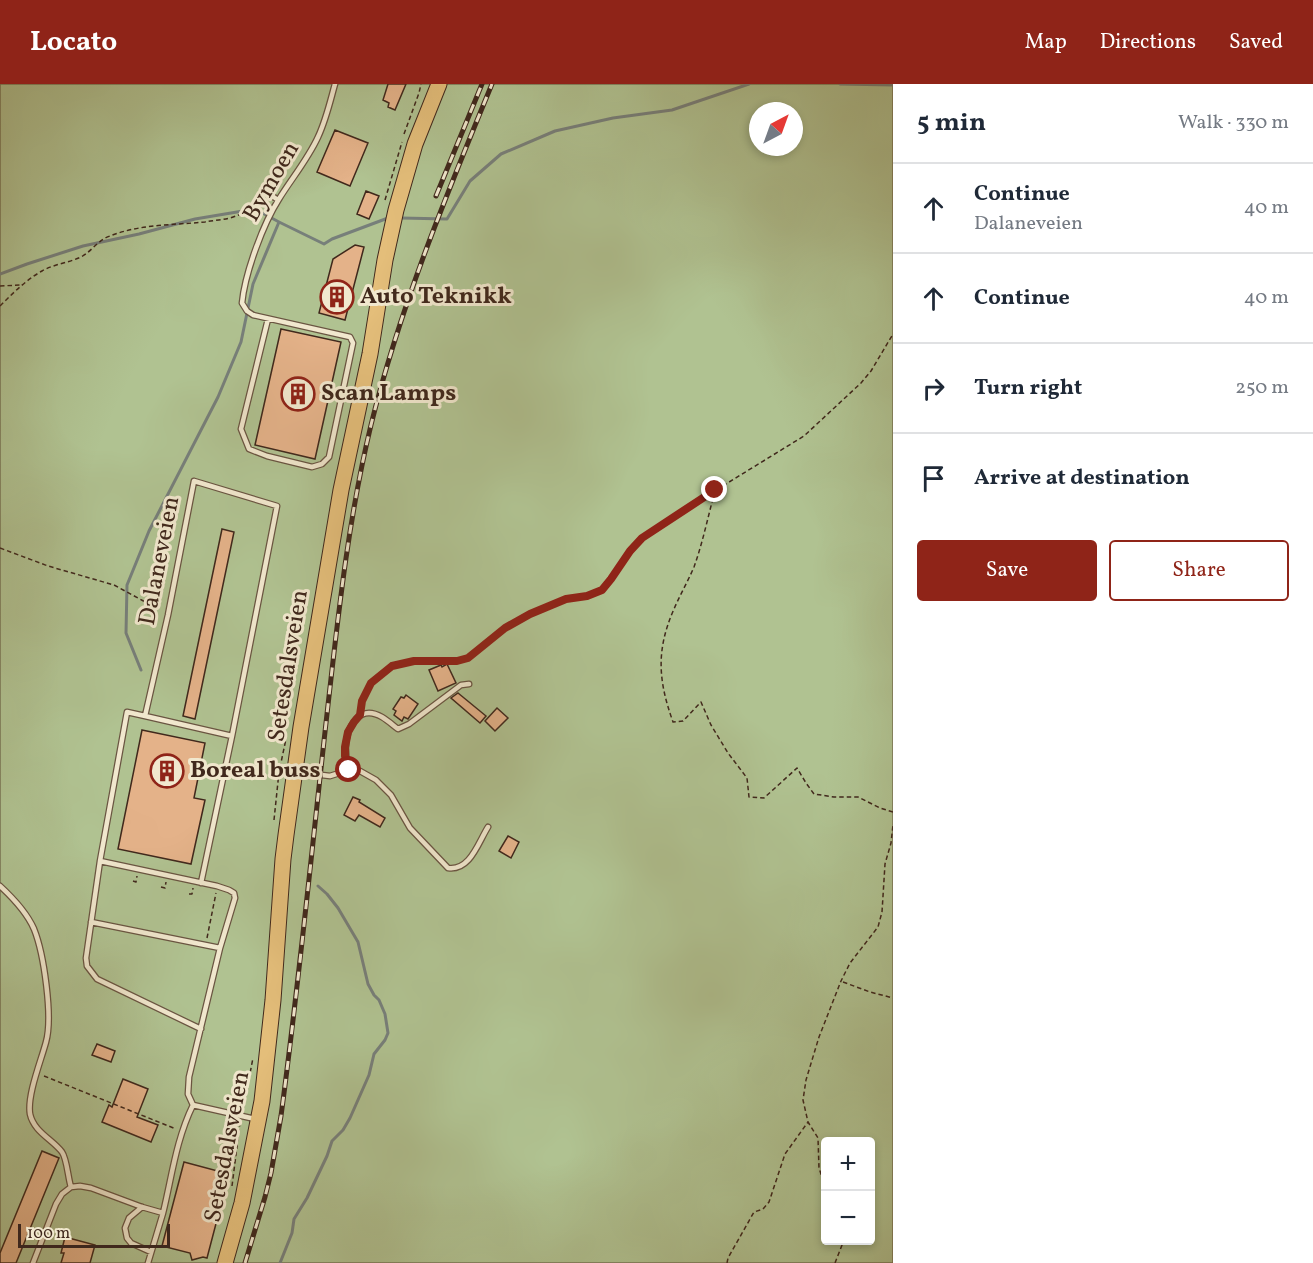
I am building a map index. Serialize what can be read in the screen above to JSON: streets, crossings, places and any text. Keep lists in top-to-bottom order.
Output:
{
  "streets": {
    "highway": ["Setesdalsveien"],
    "lane": ["Bymoen", "Dalaneveien"]
  },
  "places": {
    "building": ["Auto Teknikk", "Scan Lamps", "Boreal buss"]
  },
  "scale_bar": "100 m",
  "north": "top right",
  "page": {
    "header": "Locato",
    "nav": ["Map", "Directions", "Saved"],
    "heading": ["5 min", "Walk · 330 m"],
    "list": [
      ["Continue", "Dalaneveien", "40 m"],
      ["Continue", "40 m"],
      ["Turn right", "250 m"],
      "Arrive at destination"
    ],
    "buttons": ["Save", "Share"],
    "map_buttons": ["+", "−"],
    "scale": "100 m"
  }
}
